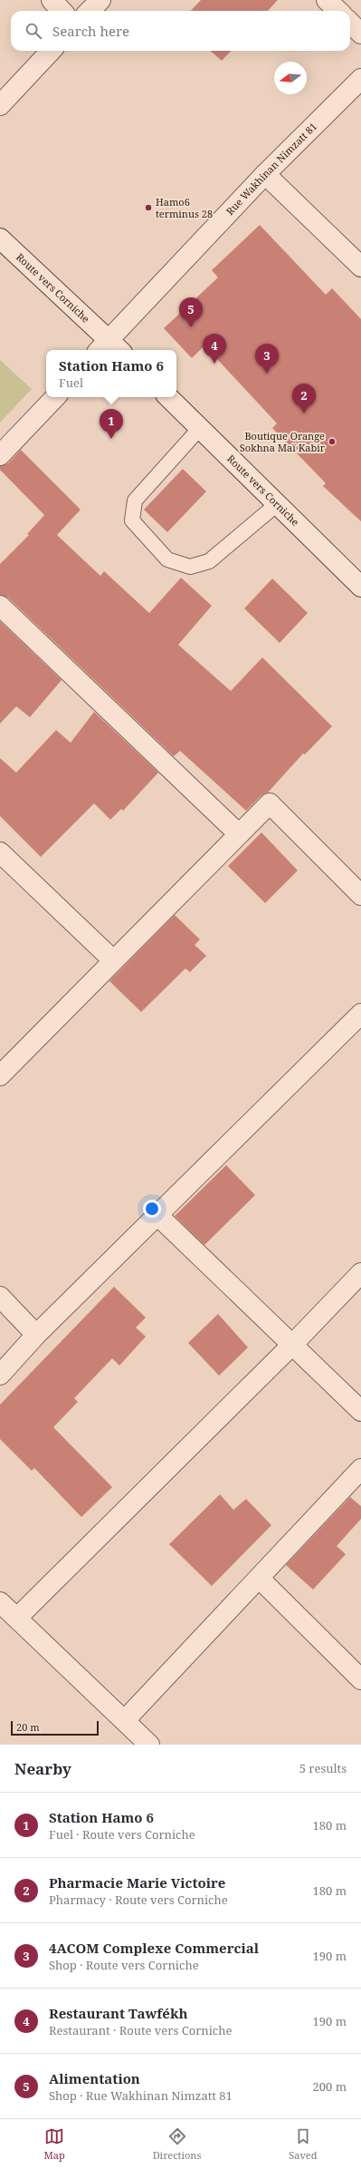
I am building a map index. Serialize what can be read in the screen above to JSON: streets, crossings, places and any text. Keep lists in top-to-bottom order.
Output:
{
  "streets": {
    "street": ["Rue Wakhinan Nimzatt 81", "Route vers Corniche"]
  },
  "crossings": [
    ["Rue Wakhinan Nimzatt 81", "Route vers Corniche"]
  ],
  "places": ["Hamo6 terminus 28", "Boutique Orange Sokhna Maï Kabir"],
  "scale_bar": "20 m",
  "north": "left",
  "page": {
    "search": "Search here",
    "pins": [
      "5",
      "4",
      "3",
      "2",
      "1"
    ],
    "popup": ["Station Hamo 6", "Fuel"],
    "scale": "20 m",
    "heading": ["Nearby", "5 results"],
    "list": [
      {
        "mark": "1",
        "name": "Station Hamo 6",
        "note": "Fuel · Route vers Corniche",
        "value": "180 m"
      },
      {
        "mark": "2",
        "name": "Pharmacie Marie Victoire",
        "note": "Pharmacy · Route vers Corniche",
        "value": "180 m"
      },
      {
        "mark": "3",
        "name": "4ACOM Complexe Commercial",
        "note": "Shop · Route vers Corniche",
        "value": "190 m"
      },
      {
        "mark": "4",
        "name": "Restaurant Tawfékh",
        "note": "Restaurant · Route vers Corniche",
        "value": "190 m"
      },
      {
        "mark": "5",
        "name": "Alimentation",
        "note": "Shop · Rue Wakhinan Nimzatt 81",
        "value": "200 m"
      }
    ],
    "nav": ["Map", "Directions", "Saved"]
  }
}
